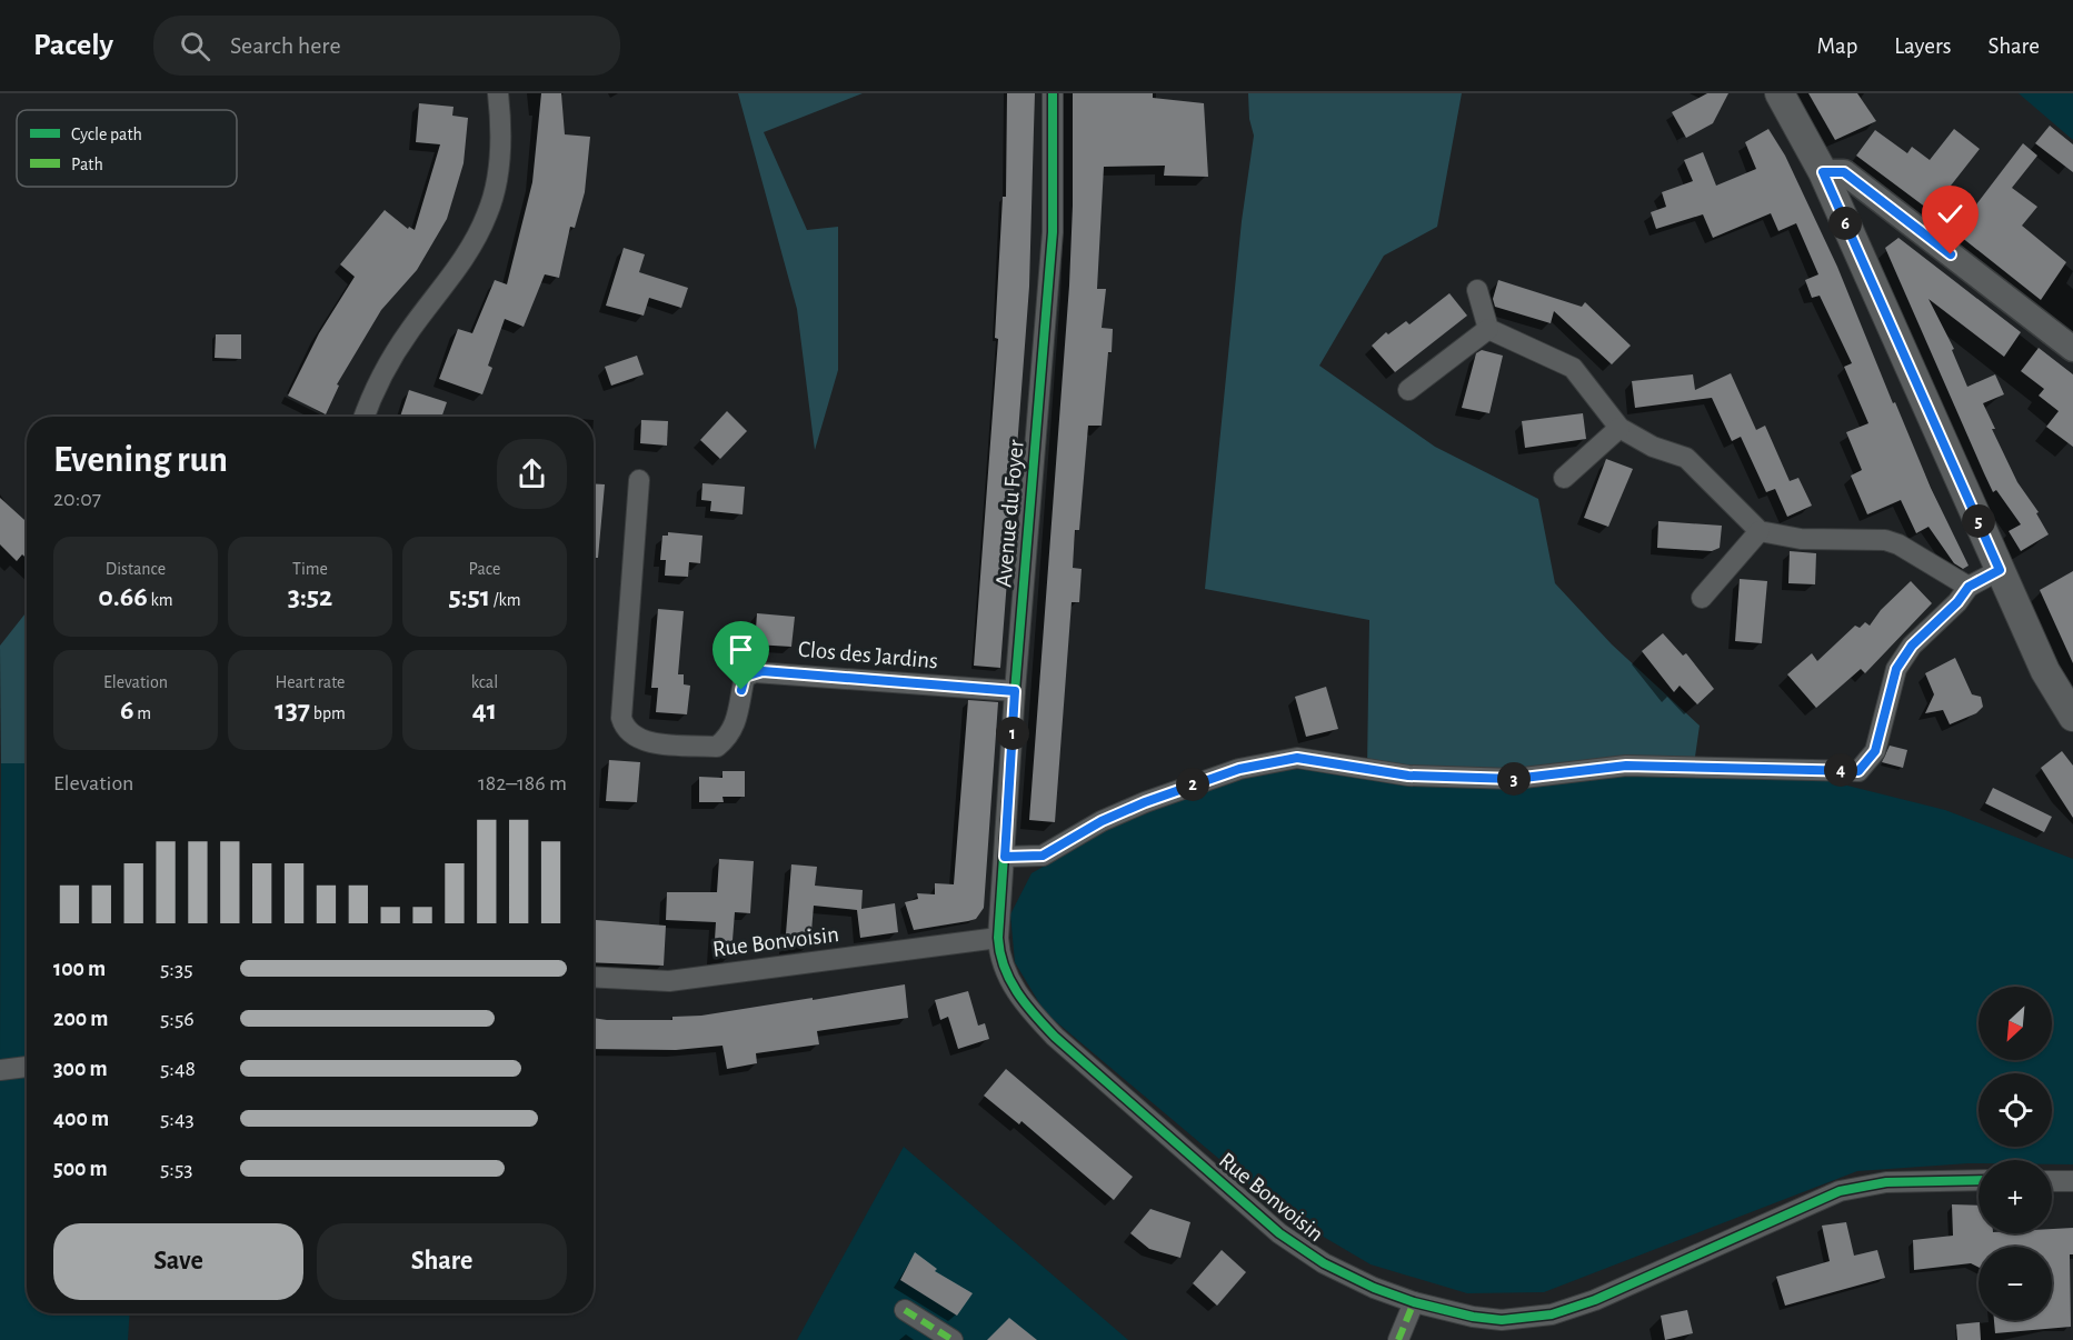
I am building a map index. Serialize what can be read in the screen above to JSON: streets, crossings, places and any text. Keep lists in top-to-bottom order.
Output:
{
  "streets": {
    "street": ["Avenue du Foyer", "Clos des Jardins", "Rue Bonvoisin"]
  },
  "crossings": [
    ["Avenue du Foyer", "Clos des Jardins"],
    ["Avenue du Foyer", "Rue Bonvoisin"]
  ],
  "legend": ["Cycle path", "Path"],
  "north": "bottom left",
  "page": {
    "header": "Pacely",
    "search": "Search here",
    "nav": ["Map", "Layers", "Share"],
    "pins": [
      "6",
      "5",
      "1",
      "4",
      "3",
      "2"
    ],
    "heading": ["Evening run", "20:07"],
    "stats": [
      ["Distance", "0.66 km"],
      ["Time", "3:52"],
      ["Pace", "5:51 /km"],
      ["Elevation", "6 m"],
      ["Heart rate", "137 bpm"],
      ["kcal", "41"]
    ],
    "chart": ["Elevation", "182–186 m"],
    "list": [
      {
        "name": "100 m",
        "note": "5:35"
      },
      {
        "name": "200 m",
        "note": "5:56"
      },
      {
        "name": "300 m",
        "note": "5:48"
      },
      {
        "name": "400 m",
        "note": "5:43"
      },
      {
        "name": "500 m",
        "note": "5:53"
      }
    ],
    "map_buttons": ["+", "−"],
    "buttons": ["Save", "Share"]
  }
}
